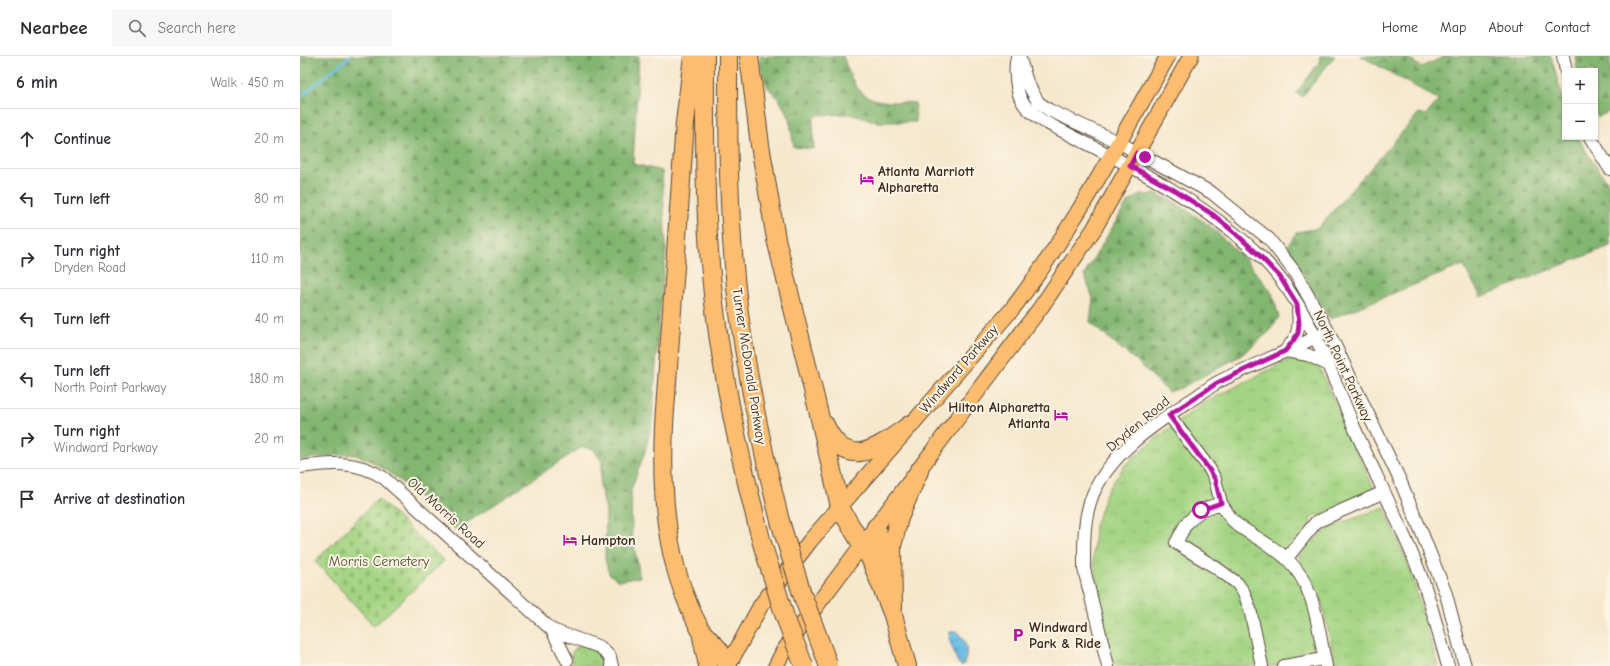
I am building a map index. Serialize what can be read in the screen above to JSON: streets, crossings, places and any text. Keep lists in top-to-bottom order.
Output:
{
  "streets": {
    "highway": ["Turner McDonald Parkway"],
    "main road": ["Windward Parkway"],
    "street": ["North Point Parkway", "Dryden Road", "Old Morris Road"]
  },
  "crossings": [
    ["North Point Parkway", "Windward Parkway"],
    ["North Point Parkway", "Dryden Road"]
  ],
  "parks": ["Morris Cemetery"],
  "places": {
    "hotel": ["Atlanta Marriott Alpharetta", "Hilton Alpharetta Atlanta", "Hampton"],
    "parking": ["Windward Park & Ride"]
  },
  "page": {
    "header": "Nearbee",
    "search": "Search here",
    "nav": [
      "Home",
      "Map",
      "About",
      "Contact"
    ],
    "heading": ["6 min", "Walk · 450 m"],
    "map_buttons": ["+", "−"],
    "list": [
      ["Continue", "20 m"],
      ["Turn left", "80 m"],
      ["Turn right", "Dryden Road", "110 m"],
      ["Turn left", "40 m"],
      ["Turn left", "North Point Parkway", "180 m"],
      ["Turn right", "Windward Parkway", "20 m"],
      "Arrive at destination"
    ]
  }
}
